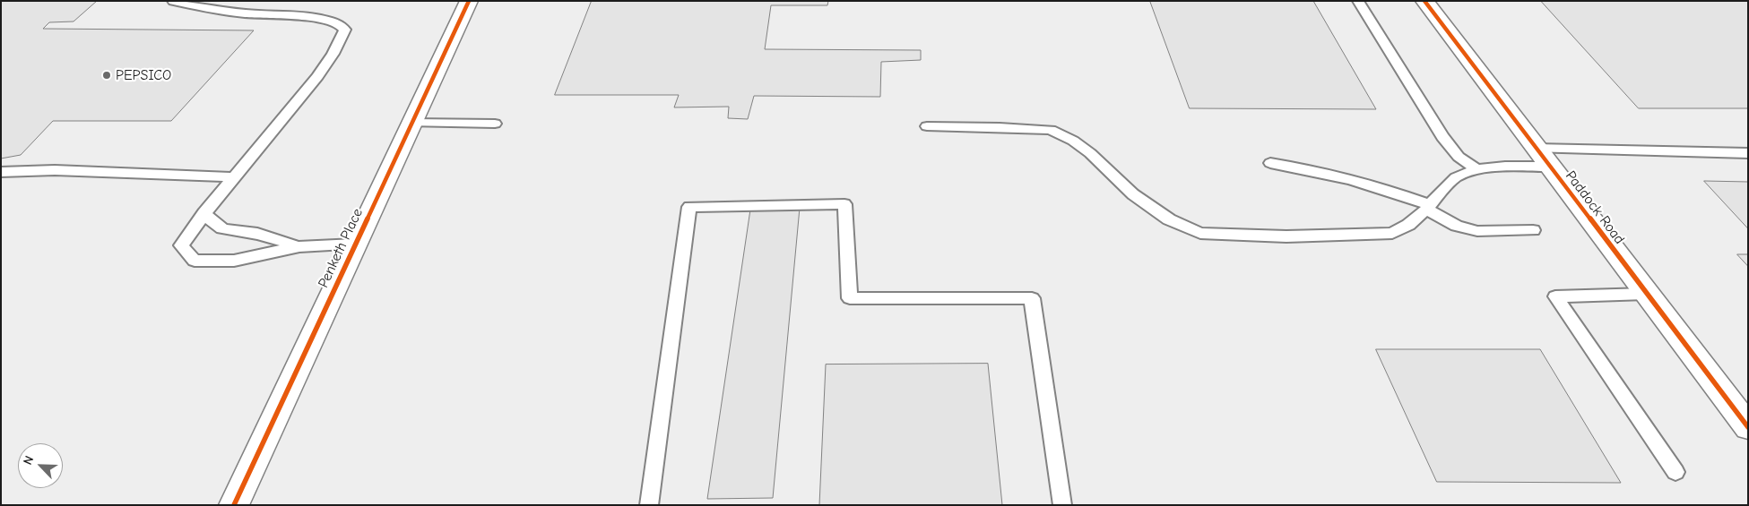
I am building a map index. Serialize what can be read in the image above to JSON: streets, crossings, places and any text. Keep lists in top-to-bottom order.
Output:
{
  "streets": {
    "street": ["Paddock Road", "Penketh Place"]
  },
  "places": ["PEPSICO"],
  "north": "top left"
}
